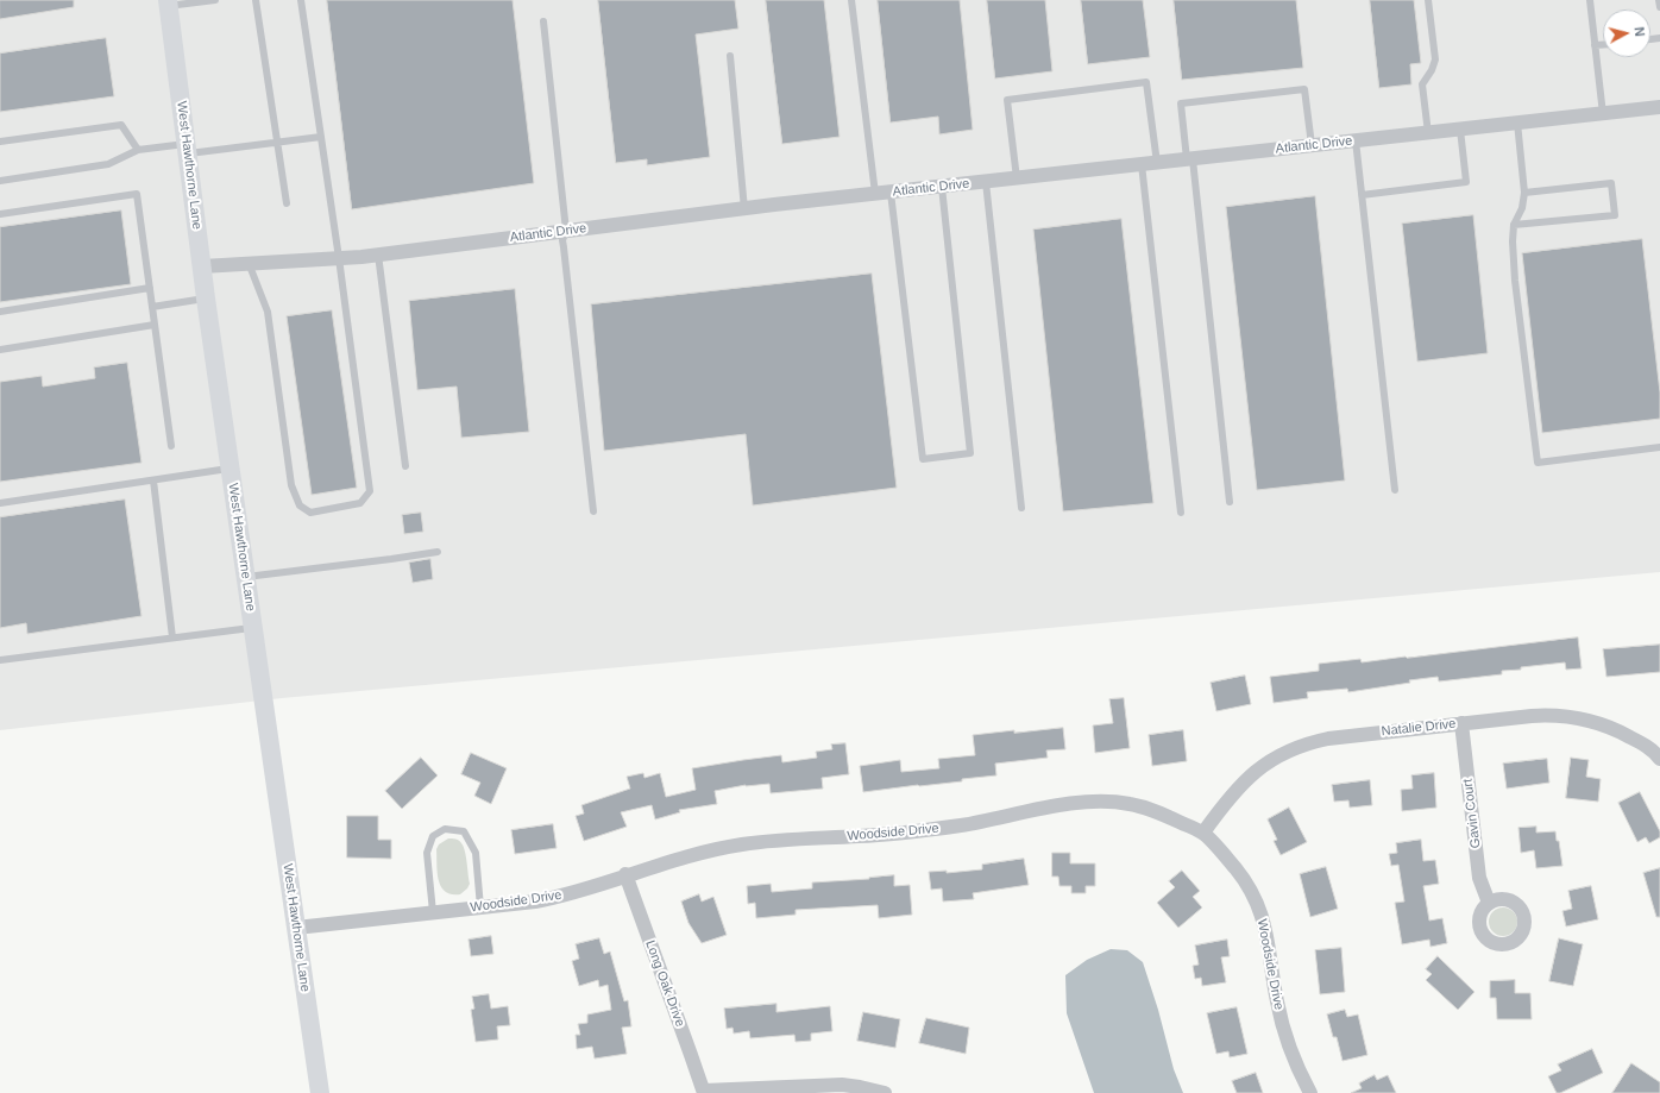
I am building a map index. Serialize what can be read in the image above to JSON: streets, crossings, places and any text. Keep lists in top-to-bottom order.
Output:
{
  "streets": {
    "street": [
      "Atlantic Drive",
      "West Hawthorne Lane",
      "Natalie Drive",
      "Gavin Court",
      "Woodside Drive",
      "Long Oak Drive"
    ]
  },
  "crossings": [
    ["Atlantic Drive", "West Hawthorne Lane"],
    ["West Hawthorne Lane", "Woodside Drive"],
    ["Natalie Drive", "Gavin Court"],
    ["Natalie Drive", "Woodside Drive"],
    ["Woodside Drive", "Long Oak Drive"]
  ],
  "north": "right"
}
